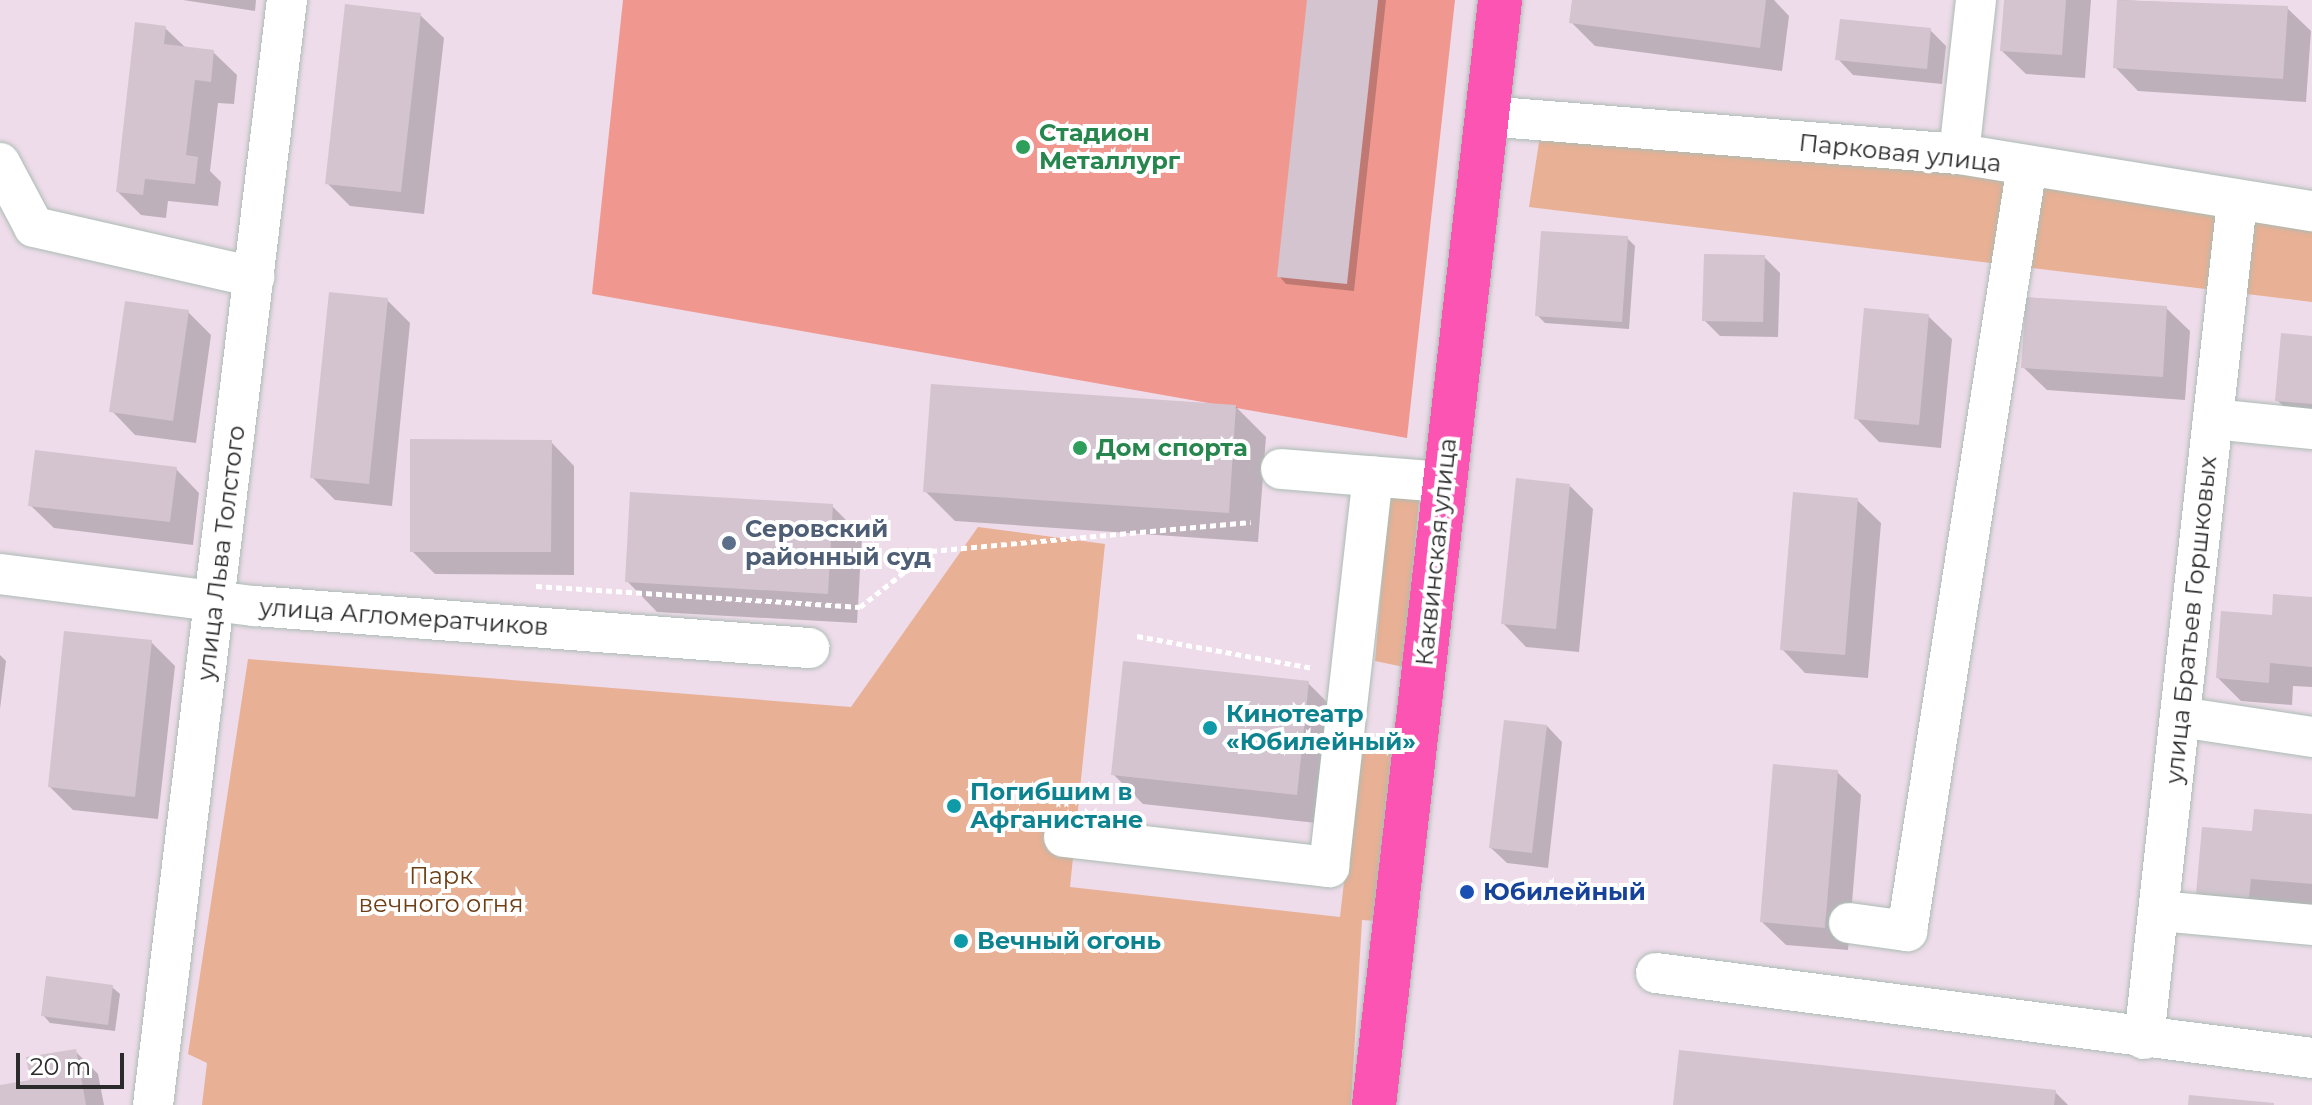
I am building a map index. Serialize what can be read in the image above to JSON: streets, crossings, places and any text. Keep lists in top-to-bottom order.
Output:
{
  "streets": {
    "main road": ["Каквинская улица"],
    "street": [
      "Парковая улица",
      "улица Льва Толстого",
      "улица Агломератчиков",
      "улица Братьев Горшковых"
    ]
  },
  "crossings": [
    ["Парковая улица", "Каквинская улица"],
    ["Парковая улица", "улица Братьев Горшковых"],
    ["улица Льва Толстого", "улица Агломератчиков"]
  ],
  "parks": ["Парк вечного огня"],
  "places": [
    "Стадион Металлург",
    "Дом спорта",
    "Серовский районный суд",
    "Кинотеатр «Юбилейный»",
    "Погибшим в Афганистане",
    "Юбилейный",
    "Вечный огонь"
  ],
  "scale_bar": "20 m"
}
